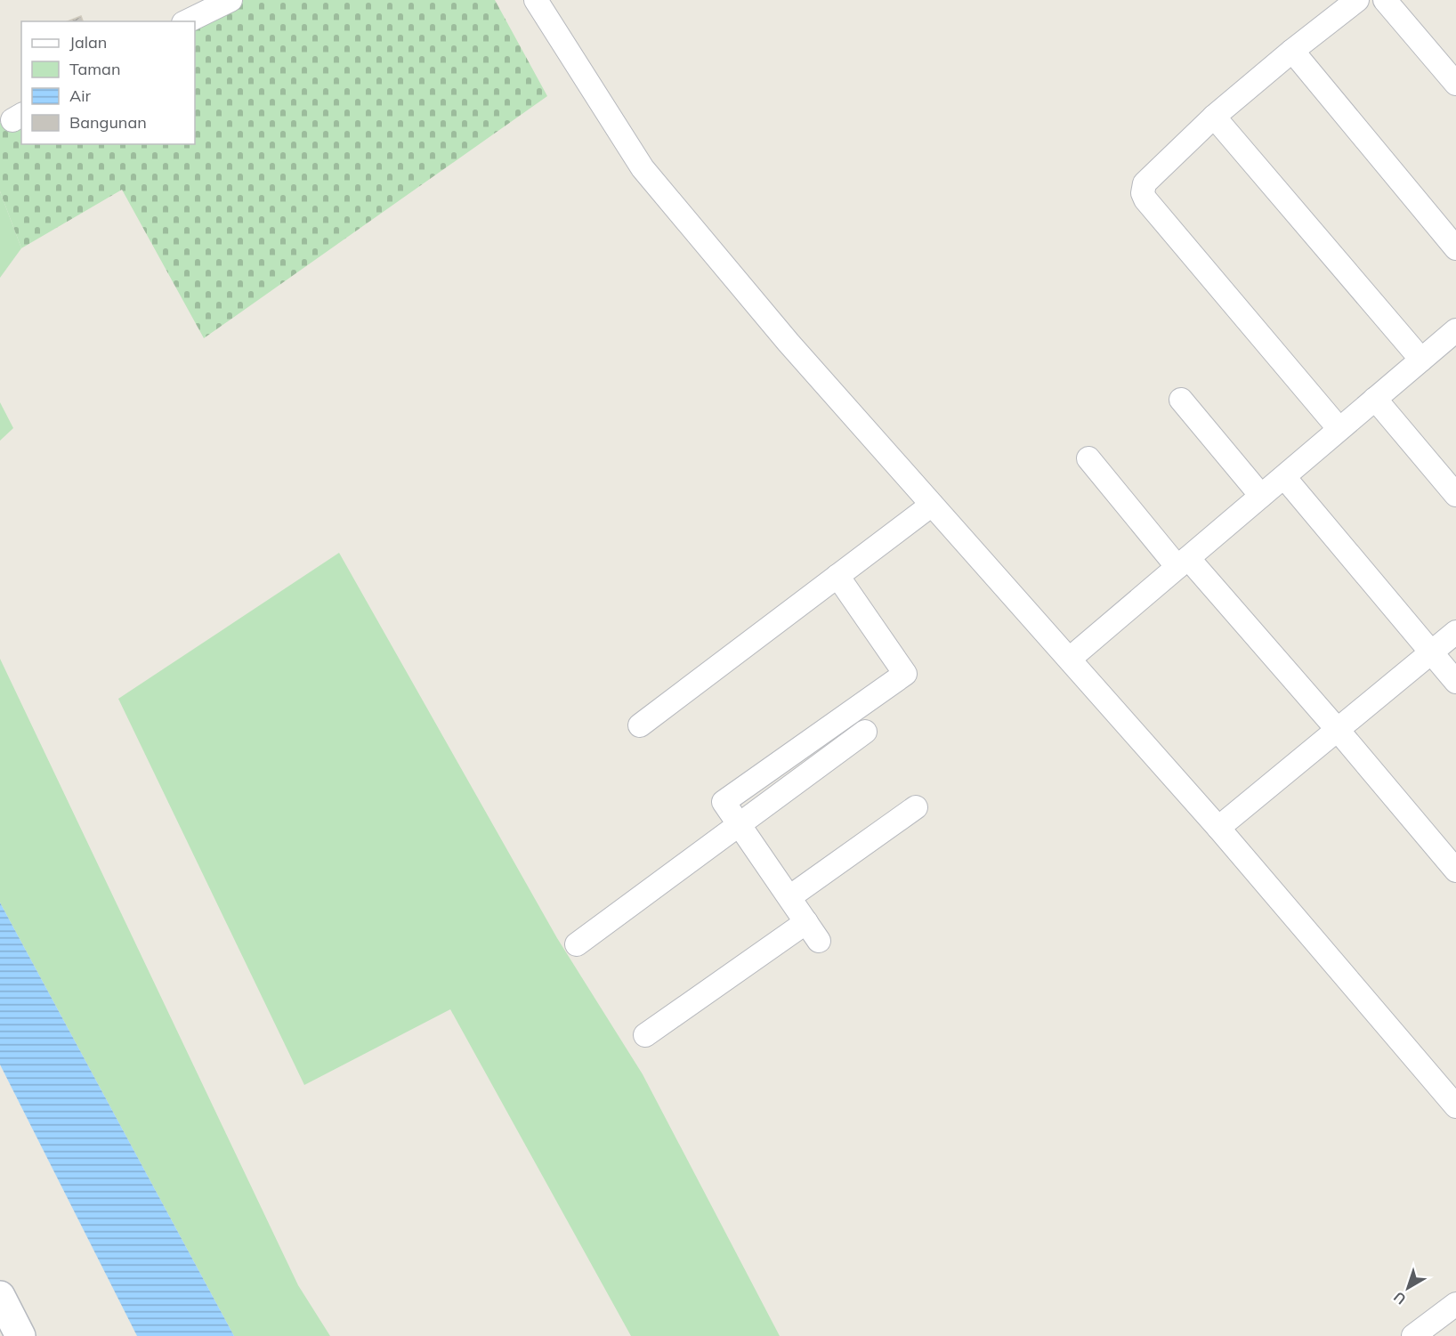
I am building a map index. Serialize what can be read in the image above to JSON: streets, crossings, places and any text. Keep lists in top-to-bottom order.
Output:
{
  "legend": [
    "Jalan",
    "Taman",
    "Air",
    "Bangunan"
  ],
  "north": "bottom left"
}
